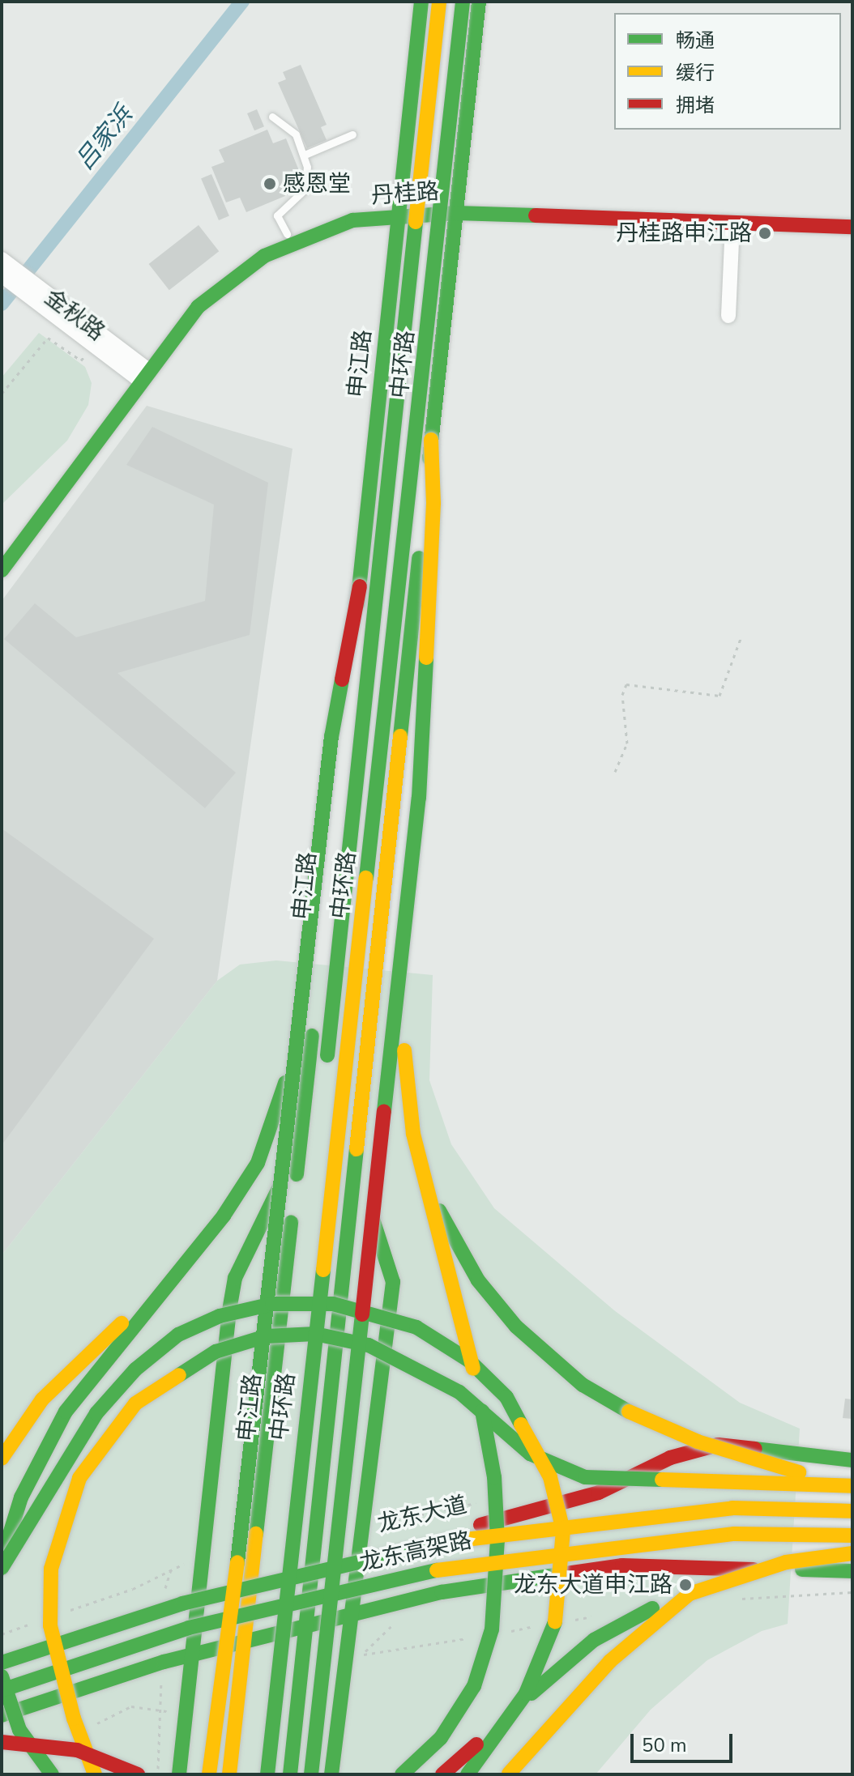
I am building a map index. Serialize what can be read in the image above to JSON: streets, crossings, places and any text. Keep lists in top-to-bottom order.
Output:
{
  "streets": {
    "main road": [
      "丹桂路",
      "申江路",
      "中环路",
      "龙东大道",
      "龙东高架路"
    ],
    "street": ["金秋路"]
  },
  "crossings": [
    ["丹桂路", "金秋路"],
    ["丹桂路", "申江路"],
    ["申江路", "龙东大道"]
  ],
  "water": ["吕家浜"],
  "places": ["感恩堂", "丹桂路申江路", "龙东大道申江路"],
  "legend": ["畅通", "缓行", "拥堵"],
  "scale_bar": "50 m"
}
